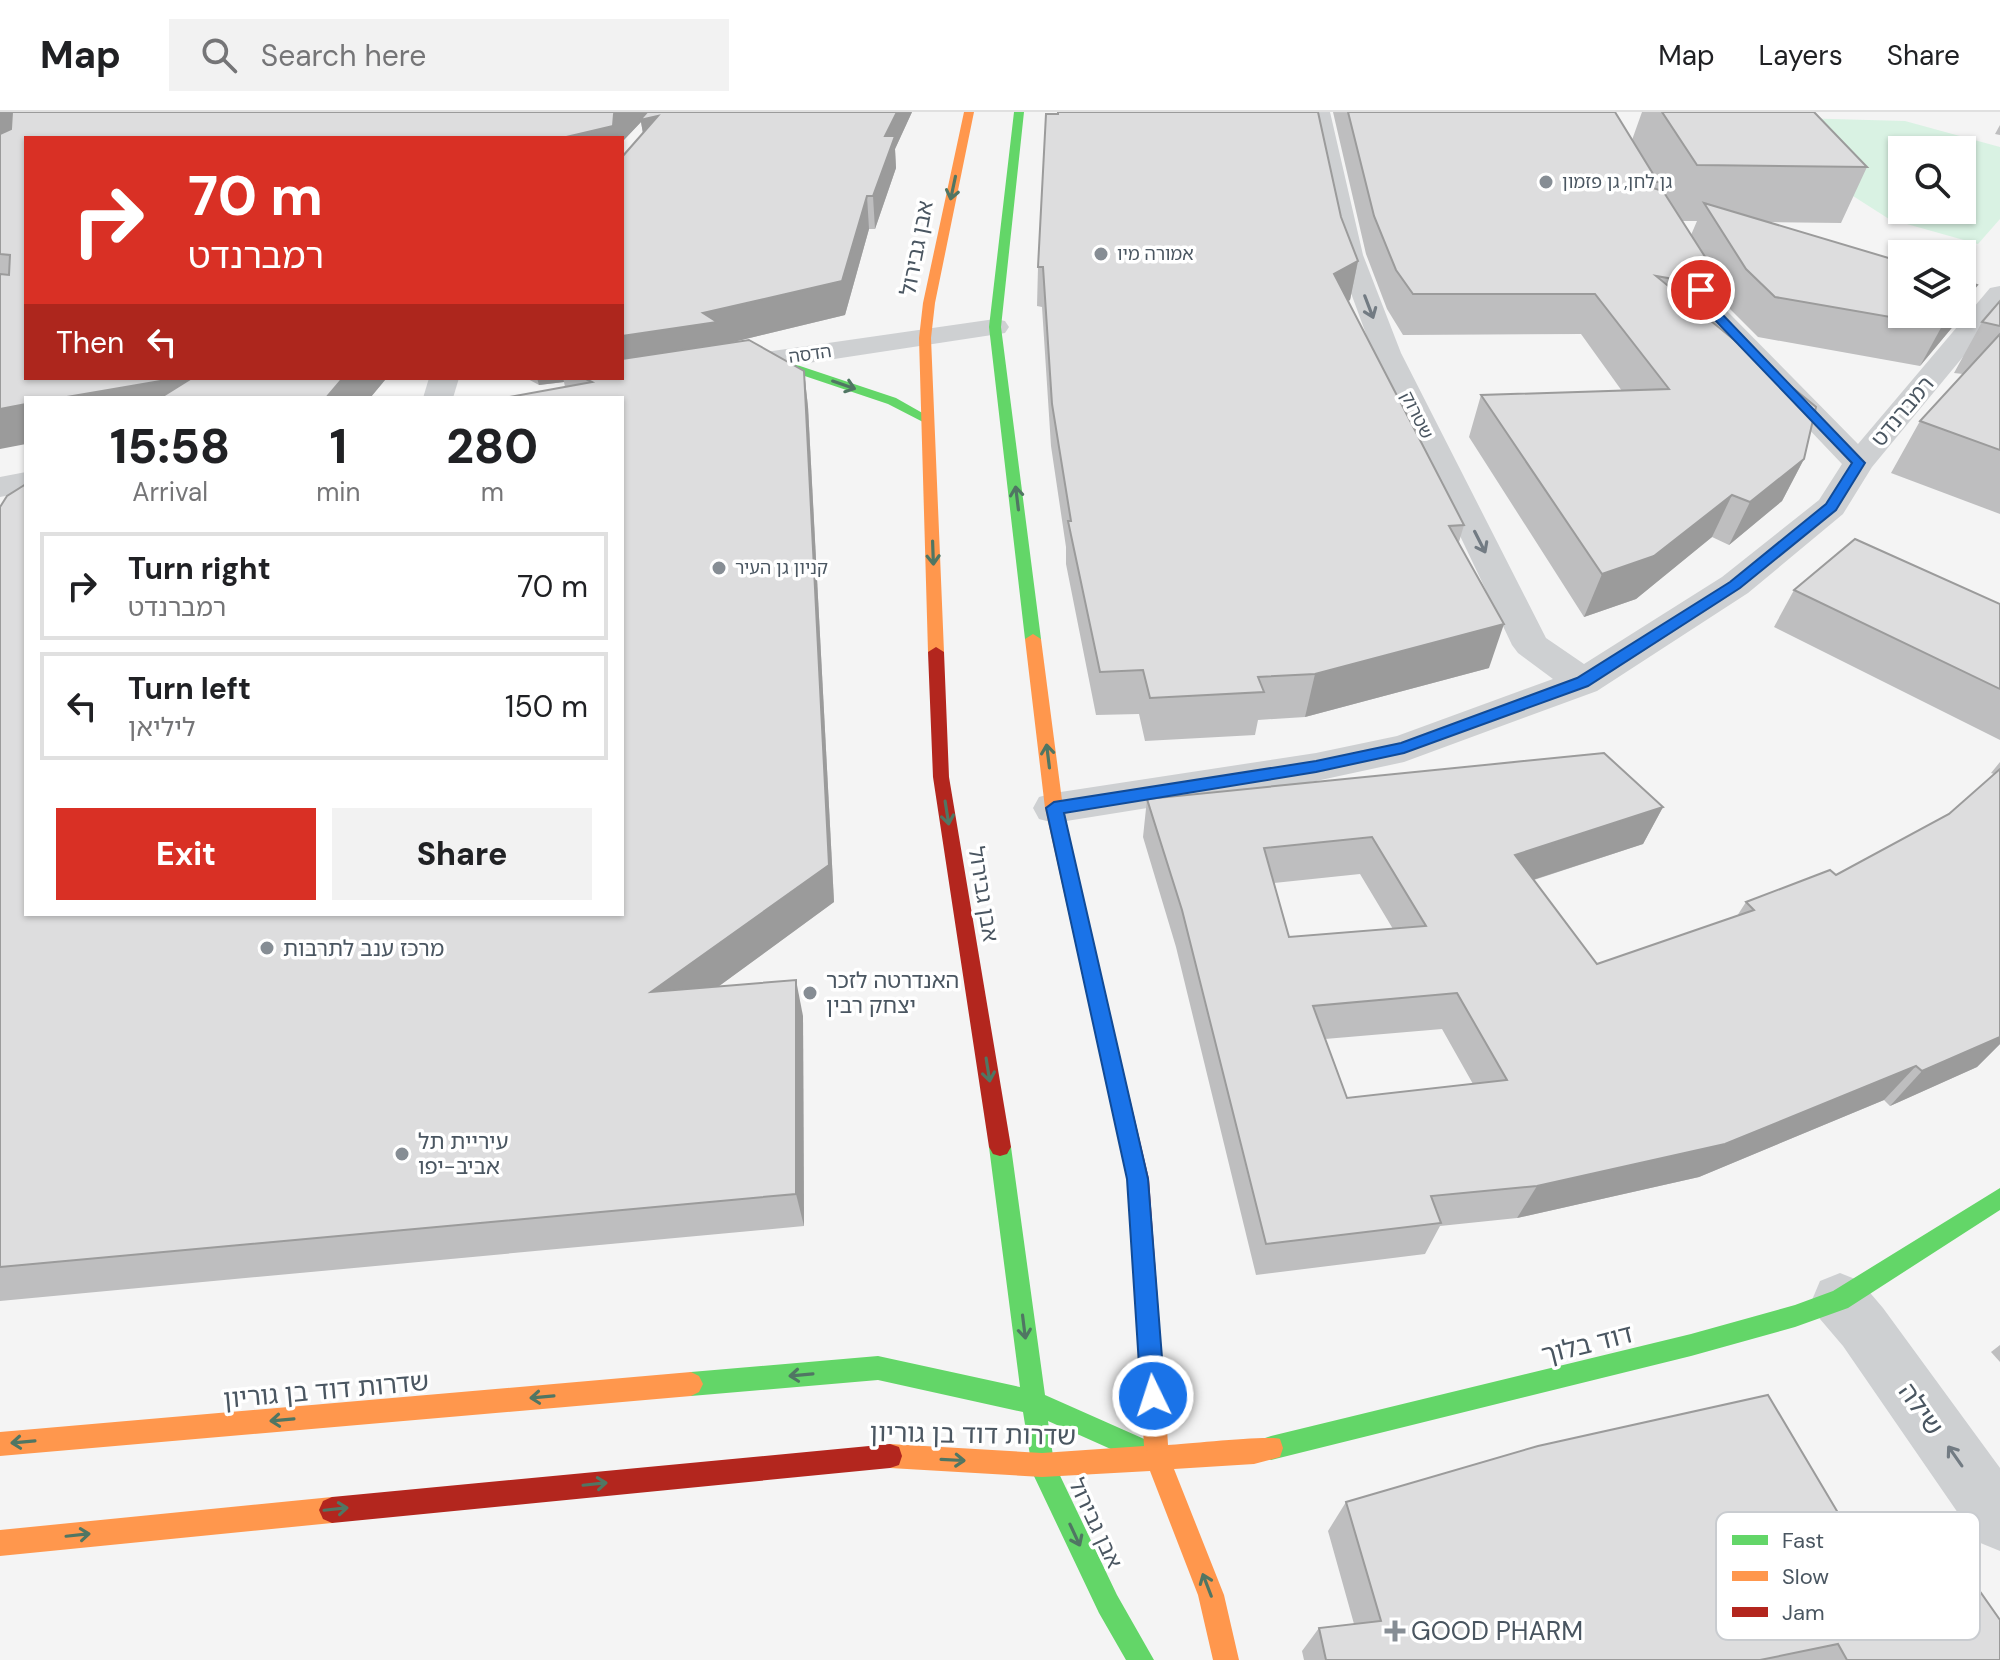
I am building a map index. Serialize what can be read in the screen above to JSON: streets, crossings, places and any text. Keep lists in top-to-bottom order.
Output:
{
  "streets": {
    "main road": ["אבן גבירול", "דוד בלוך", "שדרות דוד בן גוריון"],
    "street": [
      "הדסה",
      "רמברנדט",
      "שטרוק",
      "שילה"
    ]
  },
  "crossings": [
    ["אבן גבירול", "הדסה"],
    ["אבן גבירול", "שדרות דוד בן גוריון"],
    ["רמברנדט", "שטרוק"],
    ["דוד בלוך", "שדרות דוד בן גוריון"],
    ["דוד בלוך", "שילה"]
  ],
  "one_way": ["שטרוק", "שילה"],
  "places": {
    "other": [
      "גן לחן, גן פזמון",
      "אמורה מיו",
      "קניון גן העיר",
      "מרכז ענב לתרבות",
      "האנדרטה לזכר יצחק רבין",
      "עיריית תל אביב-יפו"
    ],
    "health": ["GOOD PHARM"]
  },
  "legend": ["Fast", "Slow", "Jam"],
  "page": {
    "header": "Map",
    "search": "Search here",
    "nav": ["Map", "Layers", "Share"],
    "turn": ["70 m", "רמברנדט"],
    "then": "Then",
    "eta": [
      "15:58",
      "Arrival",
      "1",
      "min",
      "280",
      "m"
    ],
    "list": [
      {
        "name": "Turn right",
        "note": "רמברנדט",
        "value": "70 m"
      },
      {
        "name": "Turn left",
        "note": "ליליאן",
        "value": "150 m"
      }
    ],
    "buttons": ["Exit", "Share"]
  }
}
